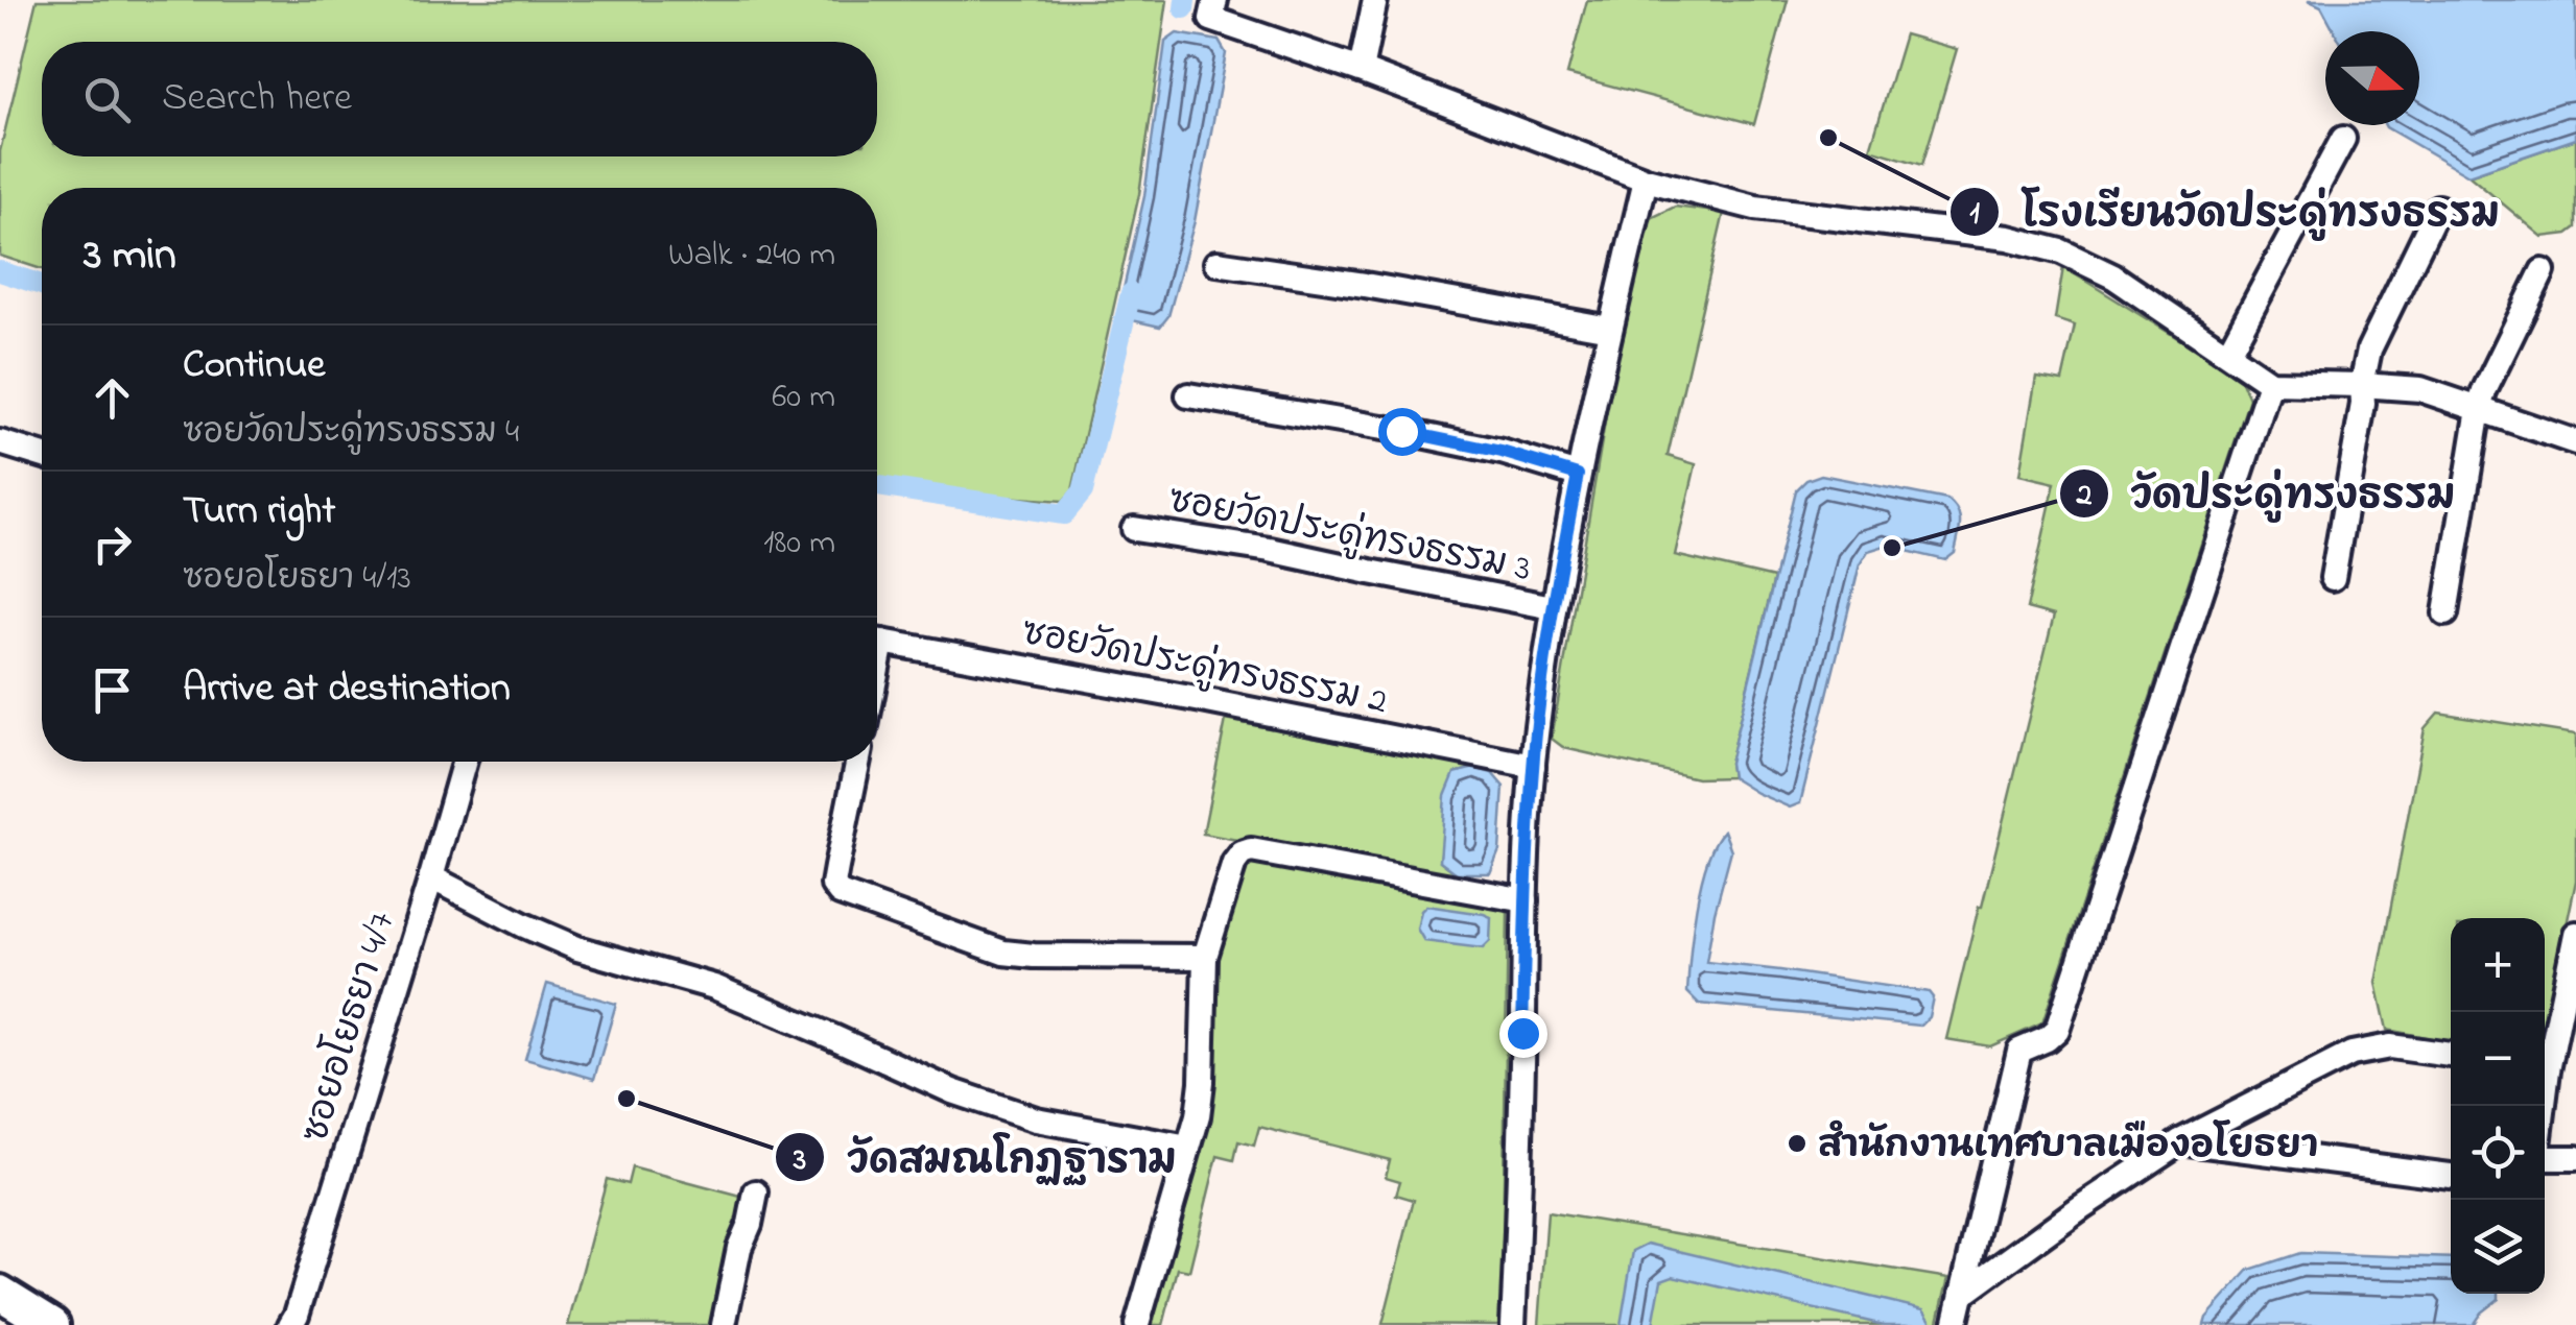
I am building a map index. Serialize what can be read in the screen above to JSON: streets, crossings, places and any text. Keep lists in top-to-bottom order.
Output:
{
  "streets": {
    "street": ["ซอยวัดประดู่ทรงธรรม 3", "ซอยวัดประดู่ทรงธรรม 2", "ซอยอโยธยา 4/7"]
  },
  "places": [
    "โรงเรียนวัดประดู่ทรงธรรม",
    "วัดประดู่ทรงธรรม",
    "วัดสมณโกฏฐาราม",
    "สำนักงานเทศบาลเมืองอโยธยา"
  ],
  "north": "right",
  "page": {
    "search": "Search here",
    "heading": ["3 min", "Walk · 240 m"],
    "list": [
      ["Continue", "ซอยวัดประดู่ทรงธรรม 4", "60 m"],
      ["Turn right", "ซอยอโยธยา 4/13", "180 m"],
      "Arrive at destination"
    ],
    "map_buttons": ["+", "−"]
  }
}
